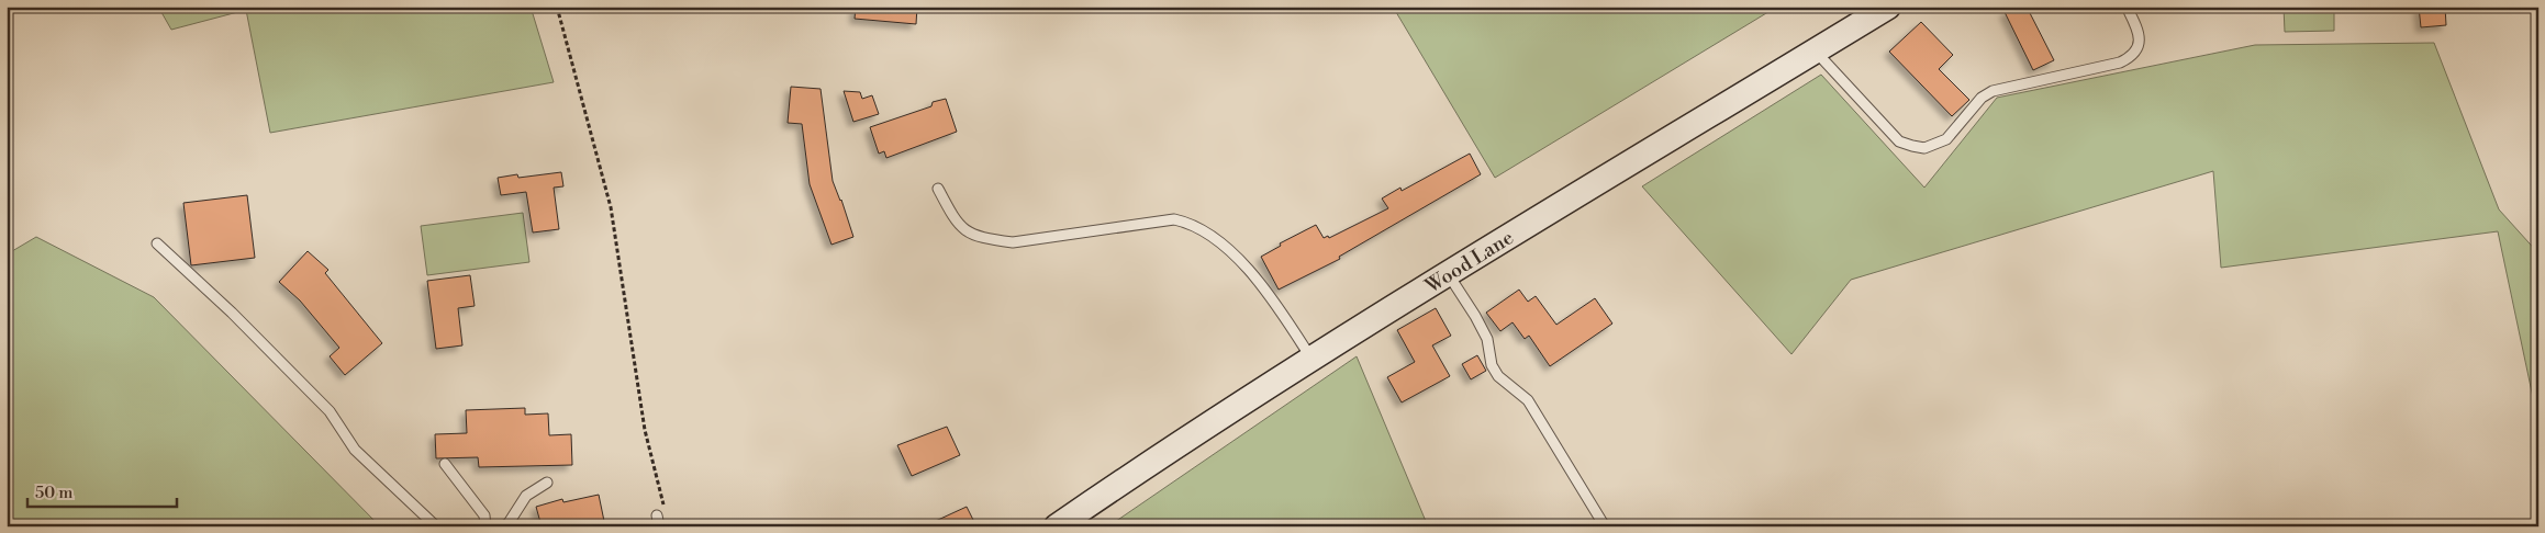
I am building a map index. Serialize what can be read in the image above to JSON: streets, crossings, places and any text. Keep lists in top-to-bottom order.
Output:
{
  "streets": {
    "street": ["Wood Lane"]
  },
  "scale_bar": "50 m"
}
